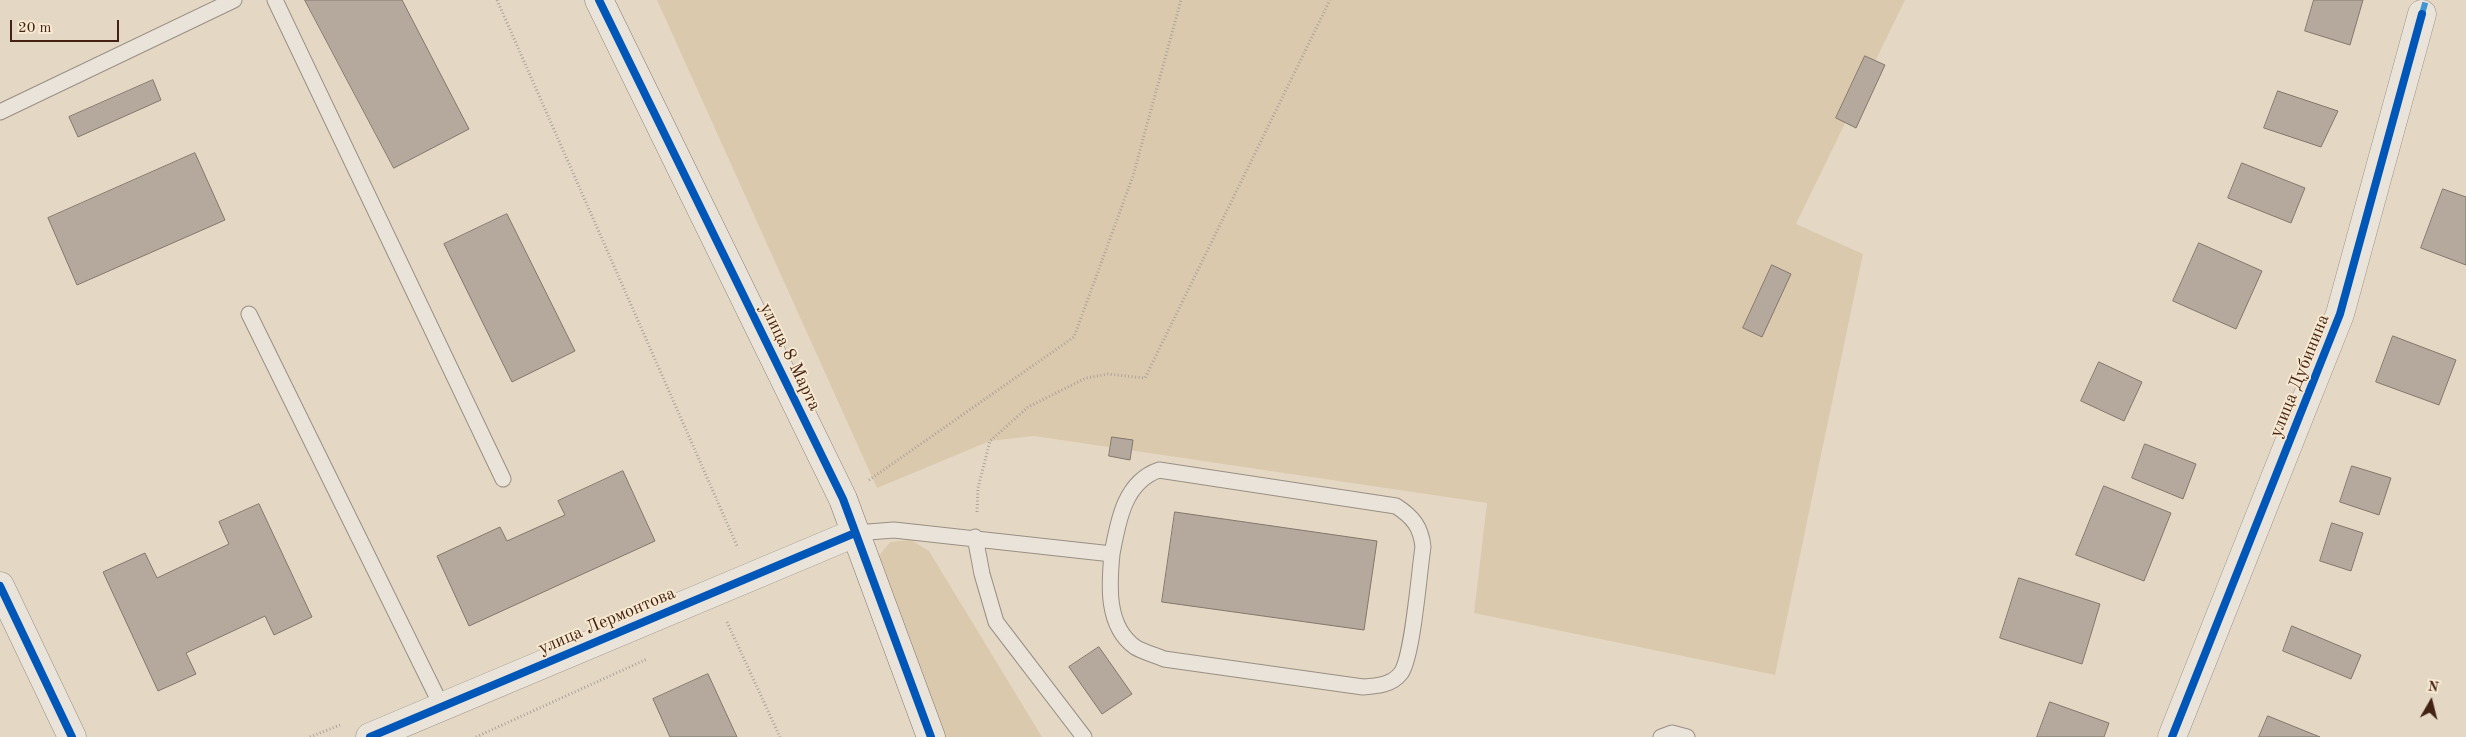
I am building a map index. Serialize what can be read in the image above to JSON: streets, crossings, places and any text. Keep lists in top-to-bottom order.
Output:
{
  "streets": {
    "street": ["улица 8 Марта", "улица Дубинина", "улица Лермонтова"]
  },
  "crossings": [
    ["улица 8 Марта", "улица Лермонтова"]
  ],
  "scale_bar": "20 m",
  "north": "top"
}
